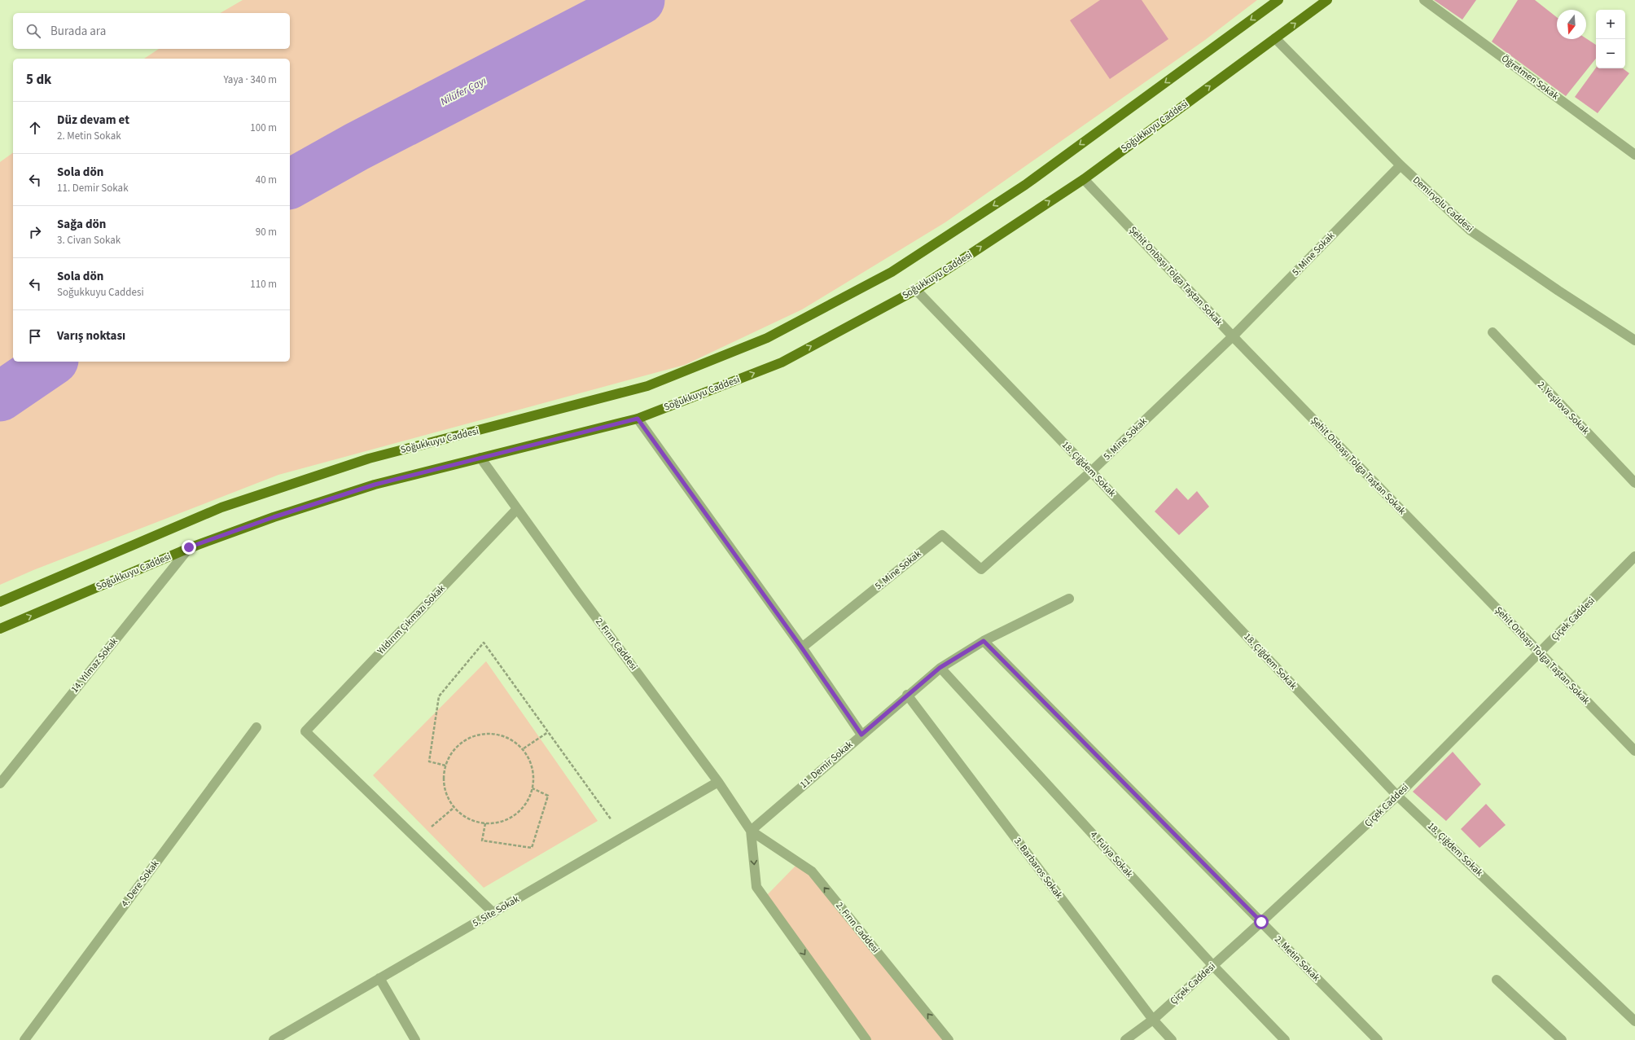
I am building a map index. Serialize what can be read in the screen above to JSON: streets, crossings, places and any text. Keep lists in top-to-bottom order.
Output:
{
  "streets": {
    "main road": ["Soğukkuyu Caddesi"],
    "street": [
      "Öğretmen Sokak",
      "Demiryolu Caddesi",
      "5. Mine Sokak",
      "Şehit Onbaşı Tolga Taştan Sokak",
      "2. Yeşilova Sokak",
      "18. Çiğdem Sokak",
      "Çiçek Caddesi",
      "Yıldırım Çıkmazı Sokak",
      "2. Fırın Caddesi",
      "14. Yılmaz Sokak",
      "11. Demir Sokak",
      "4. Fulya Sokak",
      "3. Barbaros Sokak",
      "4. Dere Sokak",
      "5. Site Sokak",
      "2. Metin Sokak"
    ]
  },
  "crossings": [
    ["Soğukkuyu Caddesi", "Demiryolu Caddesi"],
    ["Soğukkuyu Caddesi", "Şehit Onbaşı Tolga Taştan Sokak"],
    ["Soğukkuyu Caddesi", "18. Çiğdem Sokak"],
    ["Soğukkuyu Caddesi", "2. Fırın Caddesi"],
    ["Soğukkuyu Caddesi", "14. Yılmaz Sokak"],
    ["Demiryolu Caddesi", "5. Mine Sokak"],
    ["5. Mine Sokak", "Şehit Onbaşı Tolga Taştan Sokak"],
    ["5. Mine Sokak", "18. Çiğdem Sokak"],
    ["Şehit Onbaşı Tolga Taştan Sokak", "Çiçek Caddesi"],
    ["18. Çiğdem Sokak", "Çiçek Caddesi"],
    ["Çiçek Caddesi", "4. Fulya Sokak"],
    ["Çiçek Caddesi", "3. Barbaros Sokak"],
    ["Çiçek Caddesi", "2. Metin Sokak"],
    ["Yıldırım Çıkmazı Sokak", "2. Fırın Caddesi"],
    ["2. Fırın Caddesi", "11. Demir Sokak"],
    ["2. Fırın Caddesi", "5. Site Sokak"],
    ["11. Demir Sokak", "4. Fulya Sokak"],
    ["11. Demir Sokak", "3. Barbaros Sokak"],
    ["11. Demir Sokak", "2. Metin Sokak"]
  ],
  "water": ["Nilüfer Çayı"],
  "north": "bottom",
  "page": {
    "map_buttons": ["+", "−"],
    "search": "Burada ara",
    "heading": ["5 dk", "Yaya · 340 m"],
    "list": [
      ["Düz devam et", "2. Metin Sokak", "100 m"],
      ["Sola dön", "11. Demir Sokak", "40 m"],
      ["Sağa dön", "3. Civan Sokak", "90 m"],
      ["Sola dön", "Soğukkuyu Caddesi", "110 m"],
      "Varış noktası"
    ]
  }
}
